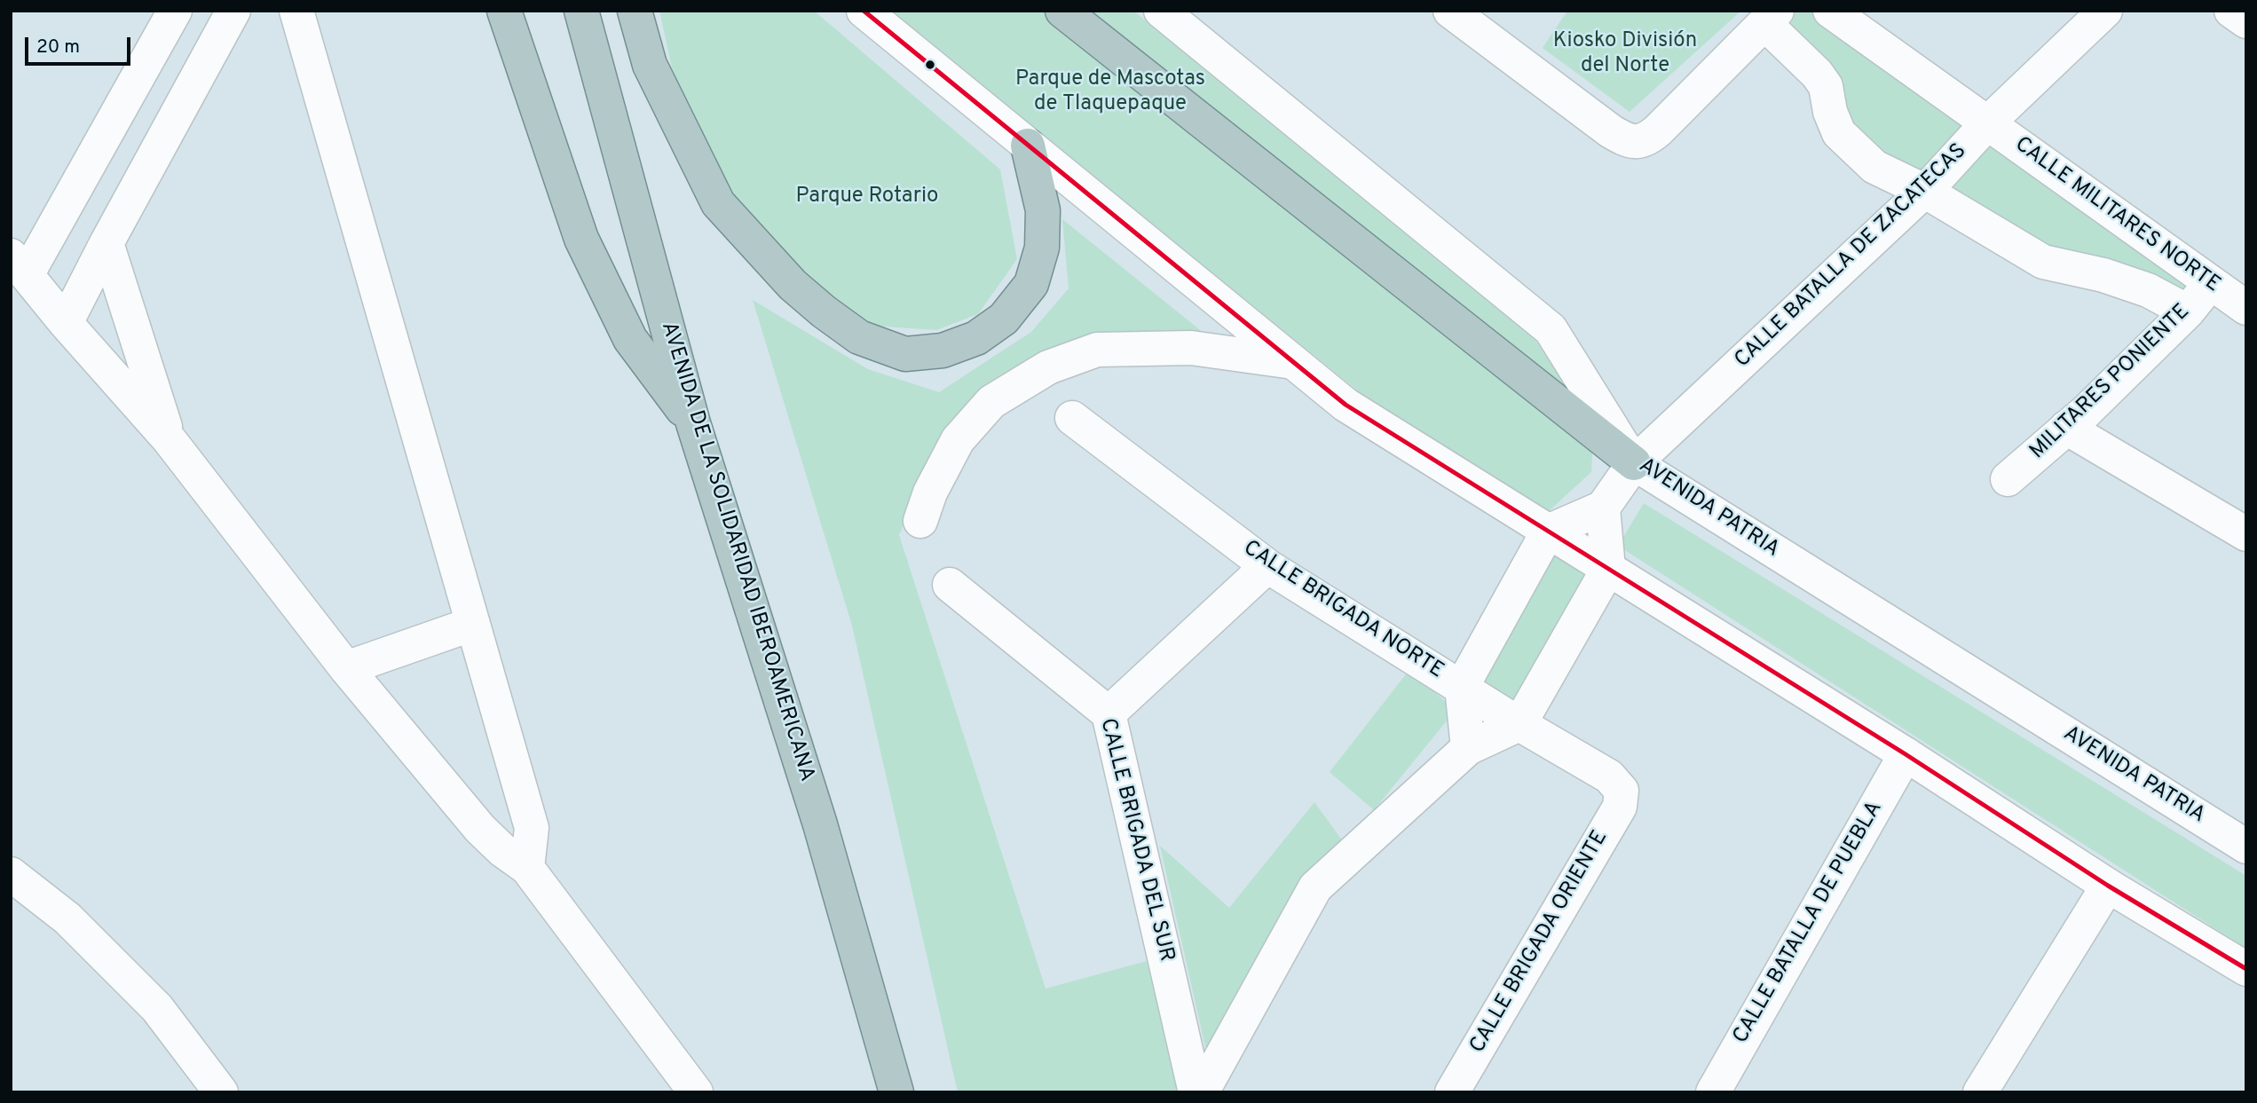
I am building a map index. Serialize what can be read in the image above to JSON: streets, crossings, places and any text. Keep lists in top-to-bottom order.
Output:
{
  "streets": {
    "highway": ["AVENIDA DE LA SOLIDARIDAD IBEROAMERICANA"],
    "street": [
      "CALLE MILITARES NORTE",
      "CALLE BATALLA DE ZACATECAS",
      "MILITARES PONIENTE",
      "AVENIDA PATRIA",
      "CALLE BRIGADA NORTE",
      "CALLE BRIGADA DEL SUR",
      "CALLE BATALLA DE PUEBLA",
      "CALLE BRIGADA ORIENTE"
    ]
  },
  "crossings": [
    ["CALLE MILITARES NORTE", "CALLE BATALLA DE ZACATECAS"],
    ["CALLE MILITARES NORTE", "MILITARES PONIENTE"],
    ["CALLE BATALLA DE ZACATECAS", "AVENIDA PATRIA"],
    ["CALLE BRIGADA NORTE", "CALLE BRIGADA ORIENTE"]
  ],
  "parks": ["Kiosko División del Norte", "Parque de Mascotas de Tlaquepaque", "Parque Rotario"],
  "scale_bar": "20 m"
}
